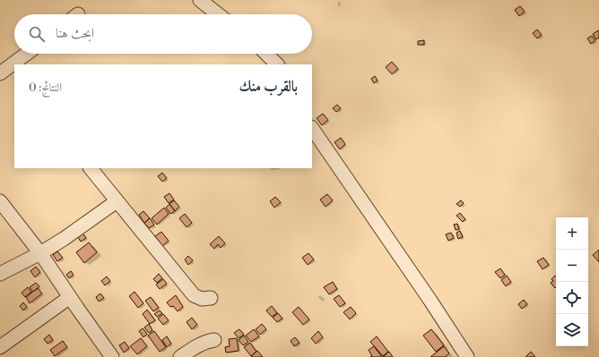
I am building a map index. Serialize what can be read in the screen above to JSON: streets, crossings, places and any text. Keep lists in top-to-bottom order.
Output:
{
  "page": {
    "search": "ابحث هنا",
    "heading": ["بالقرب منك", "النتائج: 0"],
    "map_buttons": ["+", "−"]
  }
}
